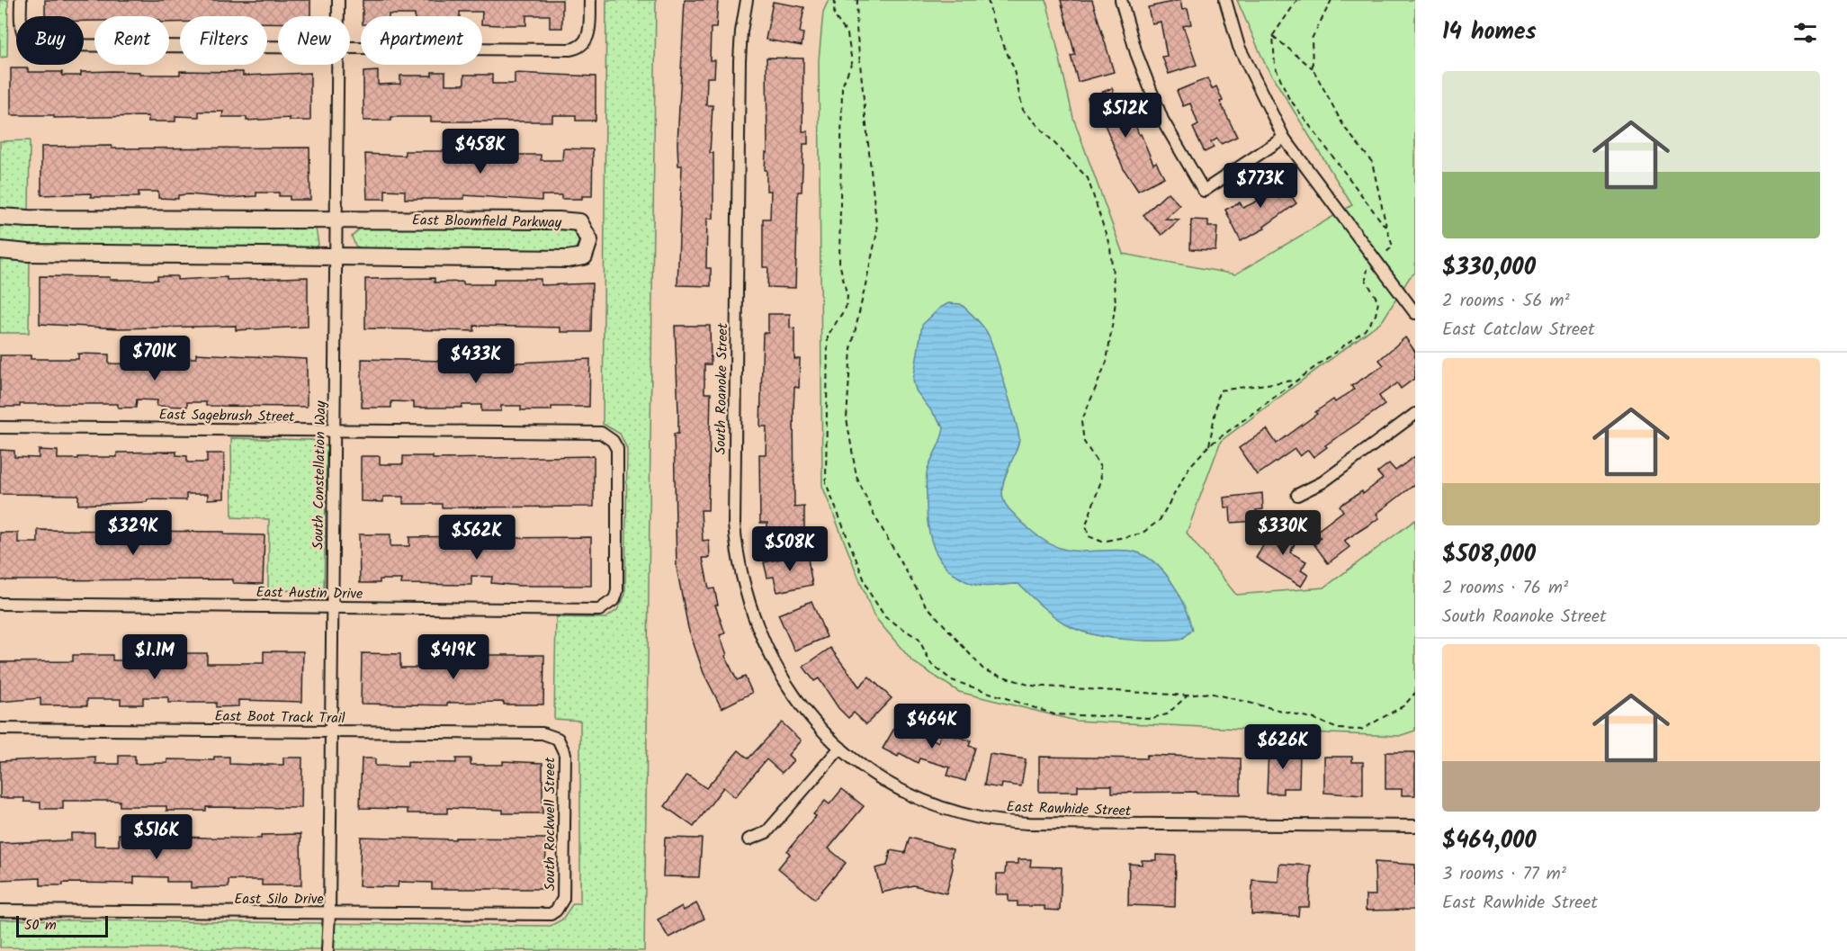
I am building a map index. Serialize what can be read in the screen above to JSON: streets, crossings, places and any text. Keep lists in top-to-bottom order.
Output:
{
  "streets": {
    "street": [
      "East Bloomfield Parkway",
      "South Roanoke Street",
      "East Sagebrush Street",
      "South Constellation Way",
      "East Austin Drive",
      "East Boot Track Trail",
      "East Rawhide Street",
      "South Rockwell Street",
      "East Silo Drive"
    ]
  },
  "crossings": [
    ["East Bloomfield Parkway", "South Constellation Way"],
    ["South Roanoke Street", "East Rawhide Street"],
    ["East Sagebrush Street", "South Constellation Way"],
    ["East Sagebrush Street", "East Austin Drive"],
    ["South Constellation Way", "East Austin Drive"],
    ["South Constellation Way", "East Boot Track Trail"],
    ["South Constellation Way", "East Silo Drive"],
    ["East Boot Track Trail", "South Rockwell Street"],
    ["South Rockwell Street", "East Silo Drive"]
  ],
  "scale_bar": "50 m",
  "page": {
    "heading": "14 homes",
    "chip": [
      "Buy",
      "Rent",
      "Filters",
      "New",
      "Apartment"
    ],
    "list": [
      {
        "name": "$330,000",
        "note": "2 rooms · 56 m² · East Catclaw Street"
      },
      {
        "name": "$508,000",
        "note": "2 rooms · 76 m² · South Roanoke Street"
      },
      {
        "name": "$464,000",
        "note": "3 rooms · 77 m² · East Rawhide Street"
      }
    ],
    "price": [
      "$512K",
      "$458K",
      "$773K",
      "$701K",
      "$433K",
      "$329K",
      "$330K",
      "$562K",
      "$508K",
      "$1.1M",
      "$419K",
      "$464K",
      "$626K",
      "$516K"
    ],
    "scale": "50 m"
  }
}
